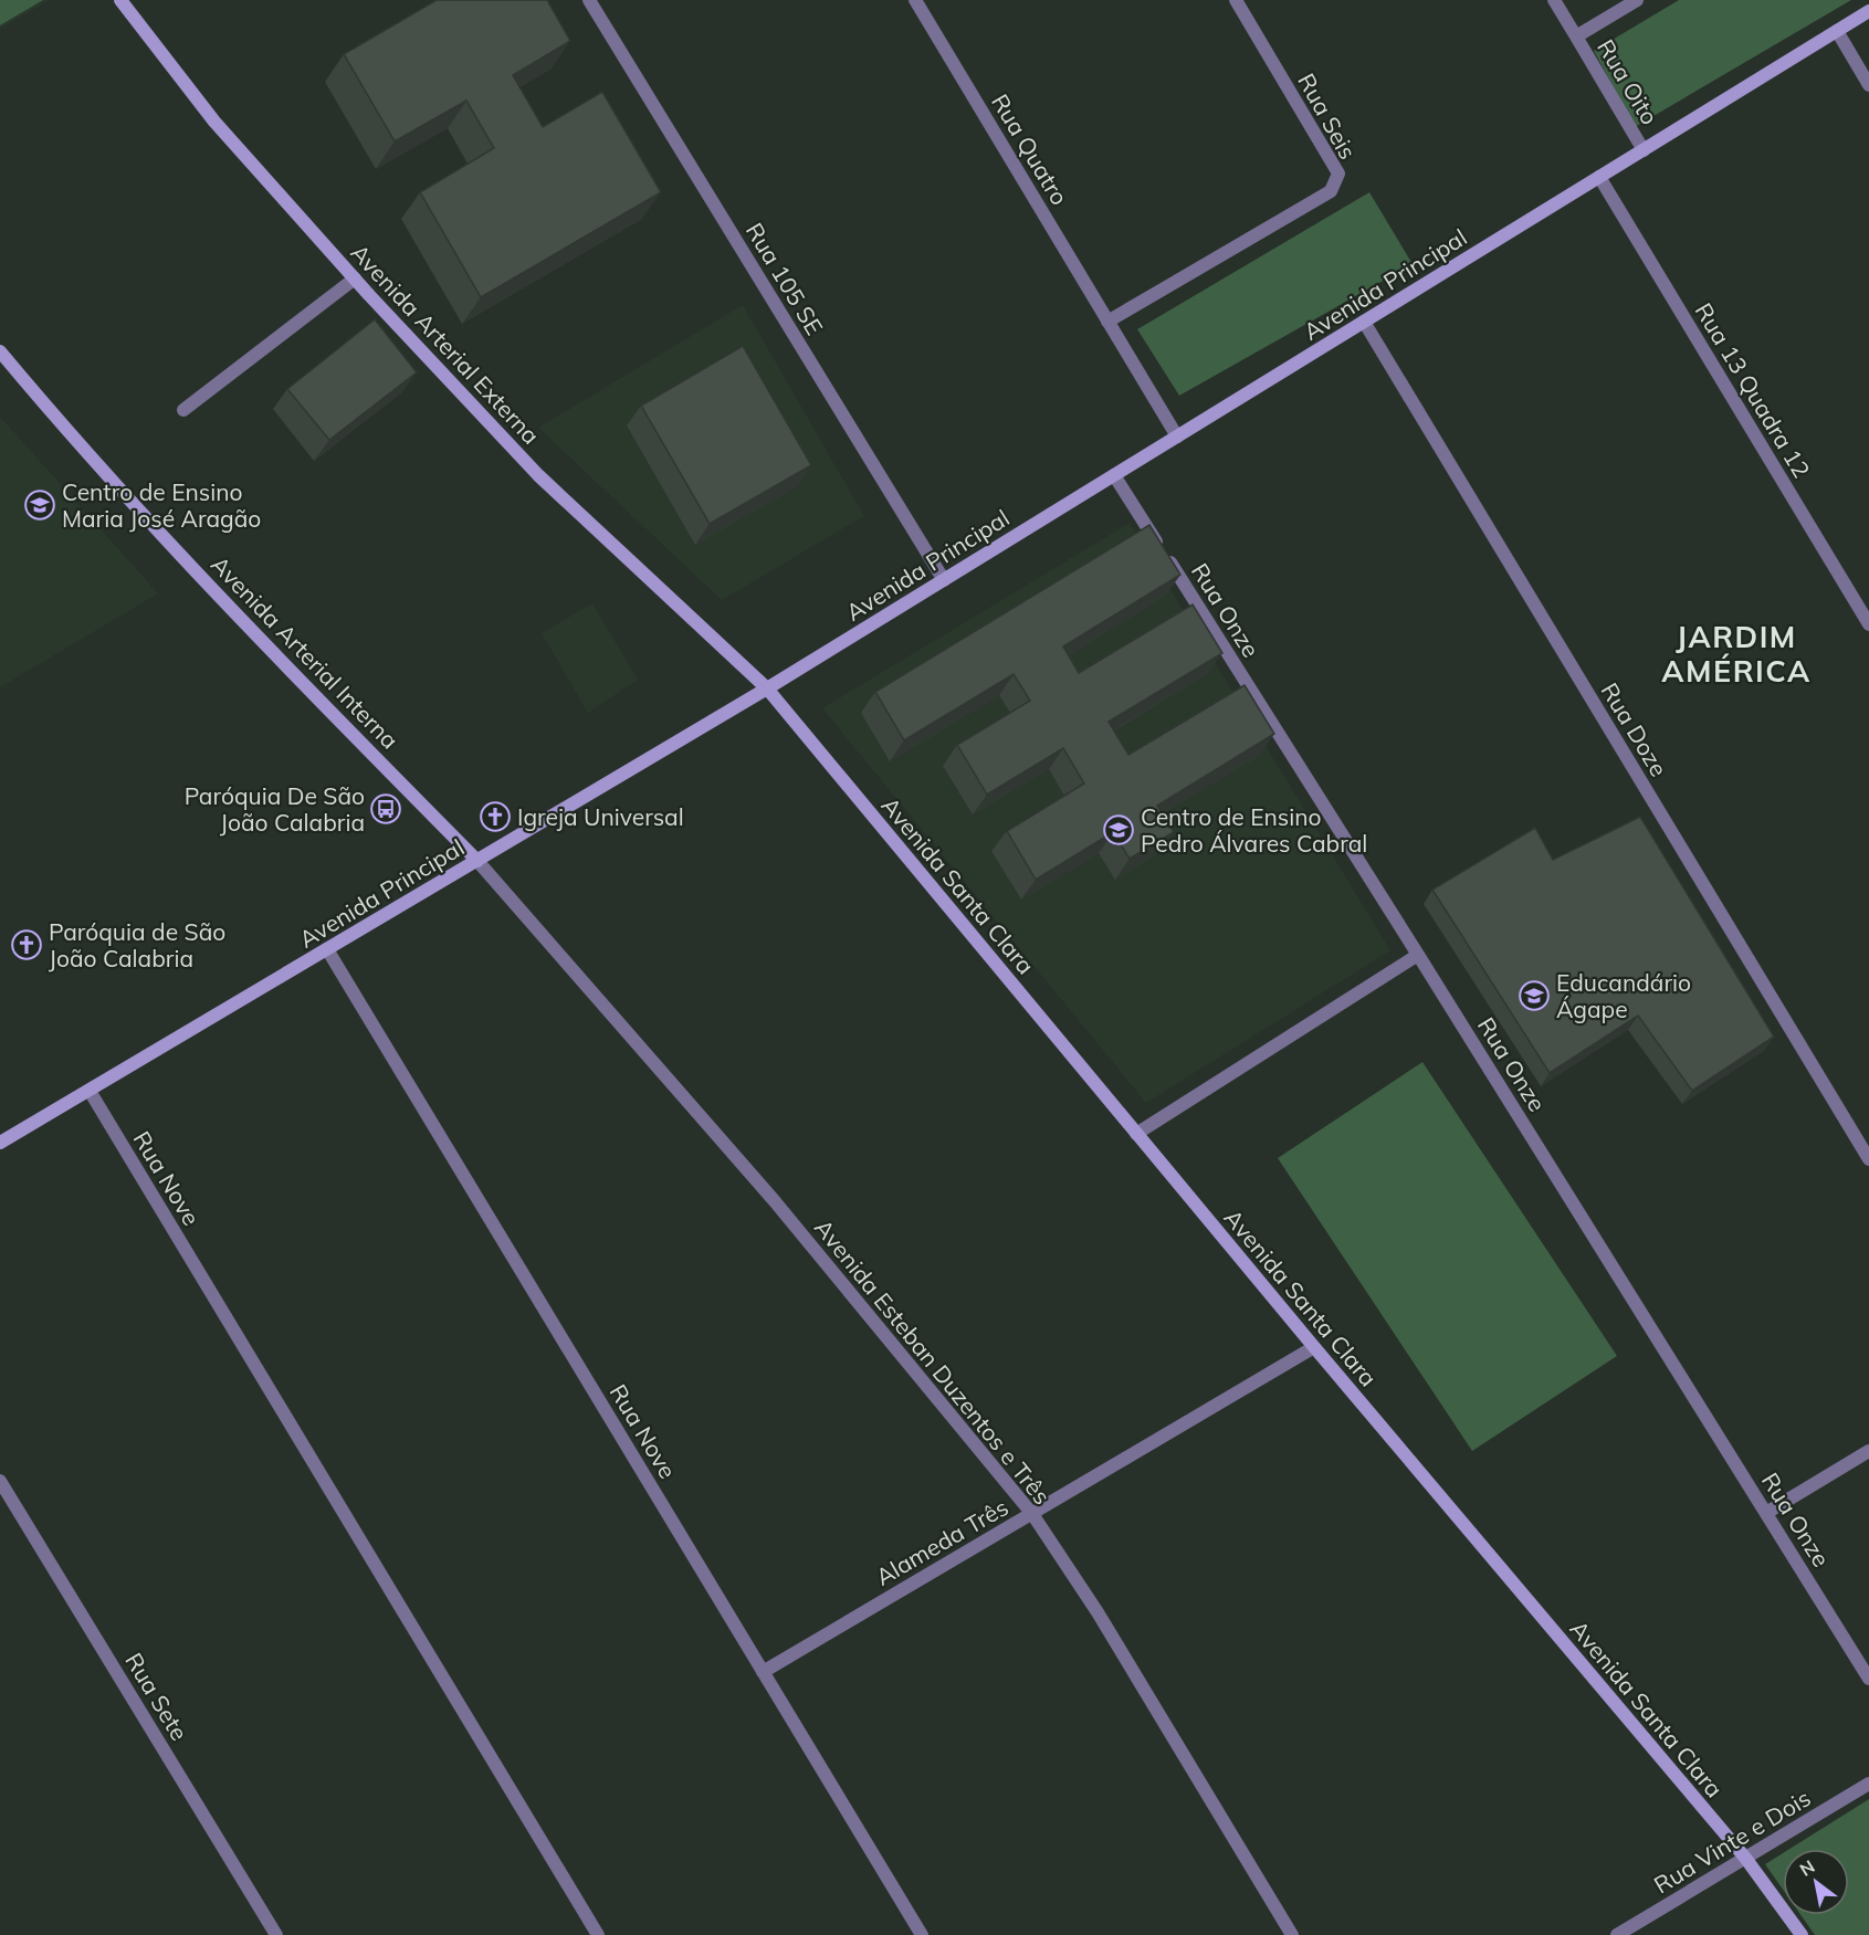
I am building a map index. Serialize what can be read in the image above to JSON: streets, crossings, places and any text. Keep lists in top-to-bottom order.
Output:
{
  "streets": {
    "main road": [
      "Avenida Principal",
      "Avenida Arterial Externa",
      "Avenida Arterial Interna",
      "Avenida Santa Clara"
    ],
    "street": [
      "Rua Oito",
      "Rua Seis",
      "Rua Quatro",
      "Rua 105 SE",
      "Rua 13 Quadra 12",
      "Rua Onze",
      "Rua Doze",
      "Rua Nove",
      "Avenida Esteban Duzentos e Três",
      "Alameda Três",
      "Rua Sete",
      "Rua Vinte e Dois"
    ]
  },
  "crossings": [
    ["Rua Oito", "Avenida Principal"],
    ["Rua Seis", "Rua Quatro"],
    ["Rua Quatro", "Avenida Principal"],
    ["Rua 105 SE", "Avenida Principal"],
    ["Avenida Principal", "Avenida Arterial Externa"],
    ["Avenida Principal", "Rua 13 Quadra 12"],
    ["Avenida Principal", "Rua Onze"],
    ["Avenida Principal", "Avenida Arterial Interna"],
    ["Avenida Principal", "Rua Doze"],
    ["Avenida Principal", "Avenida Santa Clara"],
    ["Avenida Principal", "Rua Nove"],
    ["Avenida Principal", "Avenida Esteban Duzentos e Três"],
    ["Avenida Arterial Externa", "Avenida Santa Clara"],
    ["Avenida Arterial Interna", "Avenida Esteban Duzentos e Três"],
    ["Avenida Santa Clara", "Alameda Três"],
    ["Avenida Santa Clara", "Rua Vinte e Dois"],
    ["Rua Nove", "Alameda Três"],
    ["Avenida Esteban Duzentos e Três", "Alameda Três"]
  ],
  "districts": ["JARDIM AMÉRICA"],
  "places": {
    "school or university": ["Centro de Ensino Maria José Aragão", "Centro de Ensino Pedro Álvares Cabral", "Educandário Ágape"],
    "bus stop": ["Paróquia De São João Calabria"],
    "church": ["Igreja Universal", "Paróquia de São João Calabria"]
  },
  "north": "top left"
}
